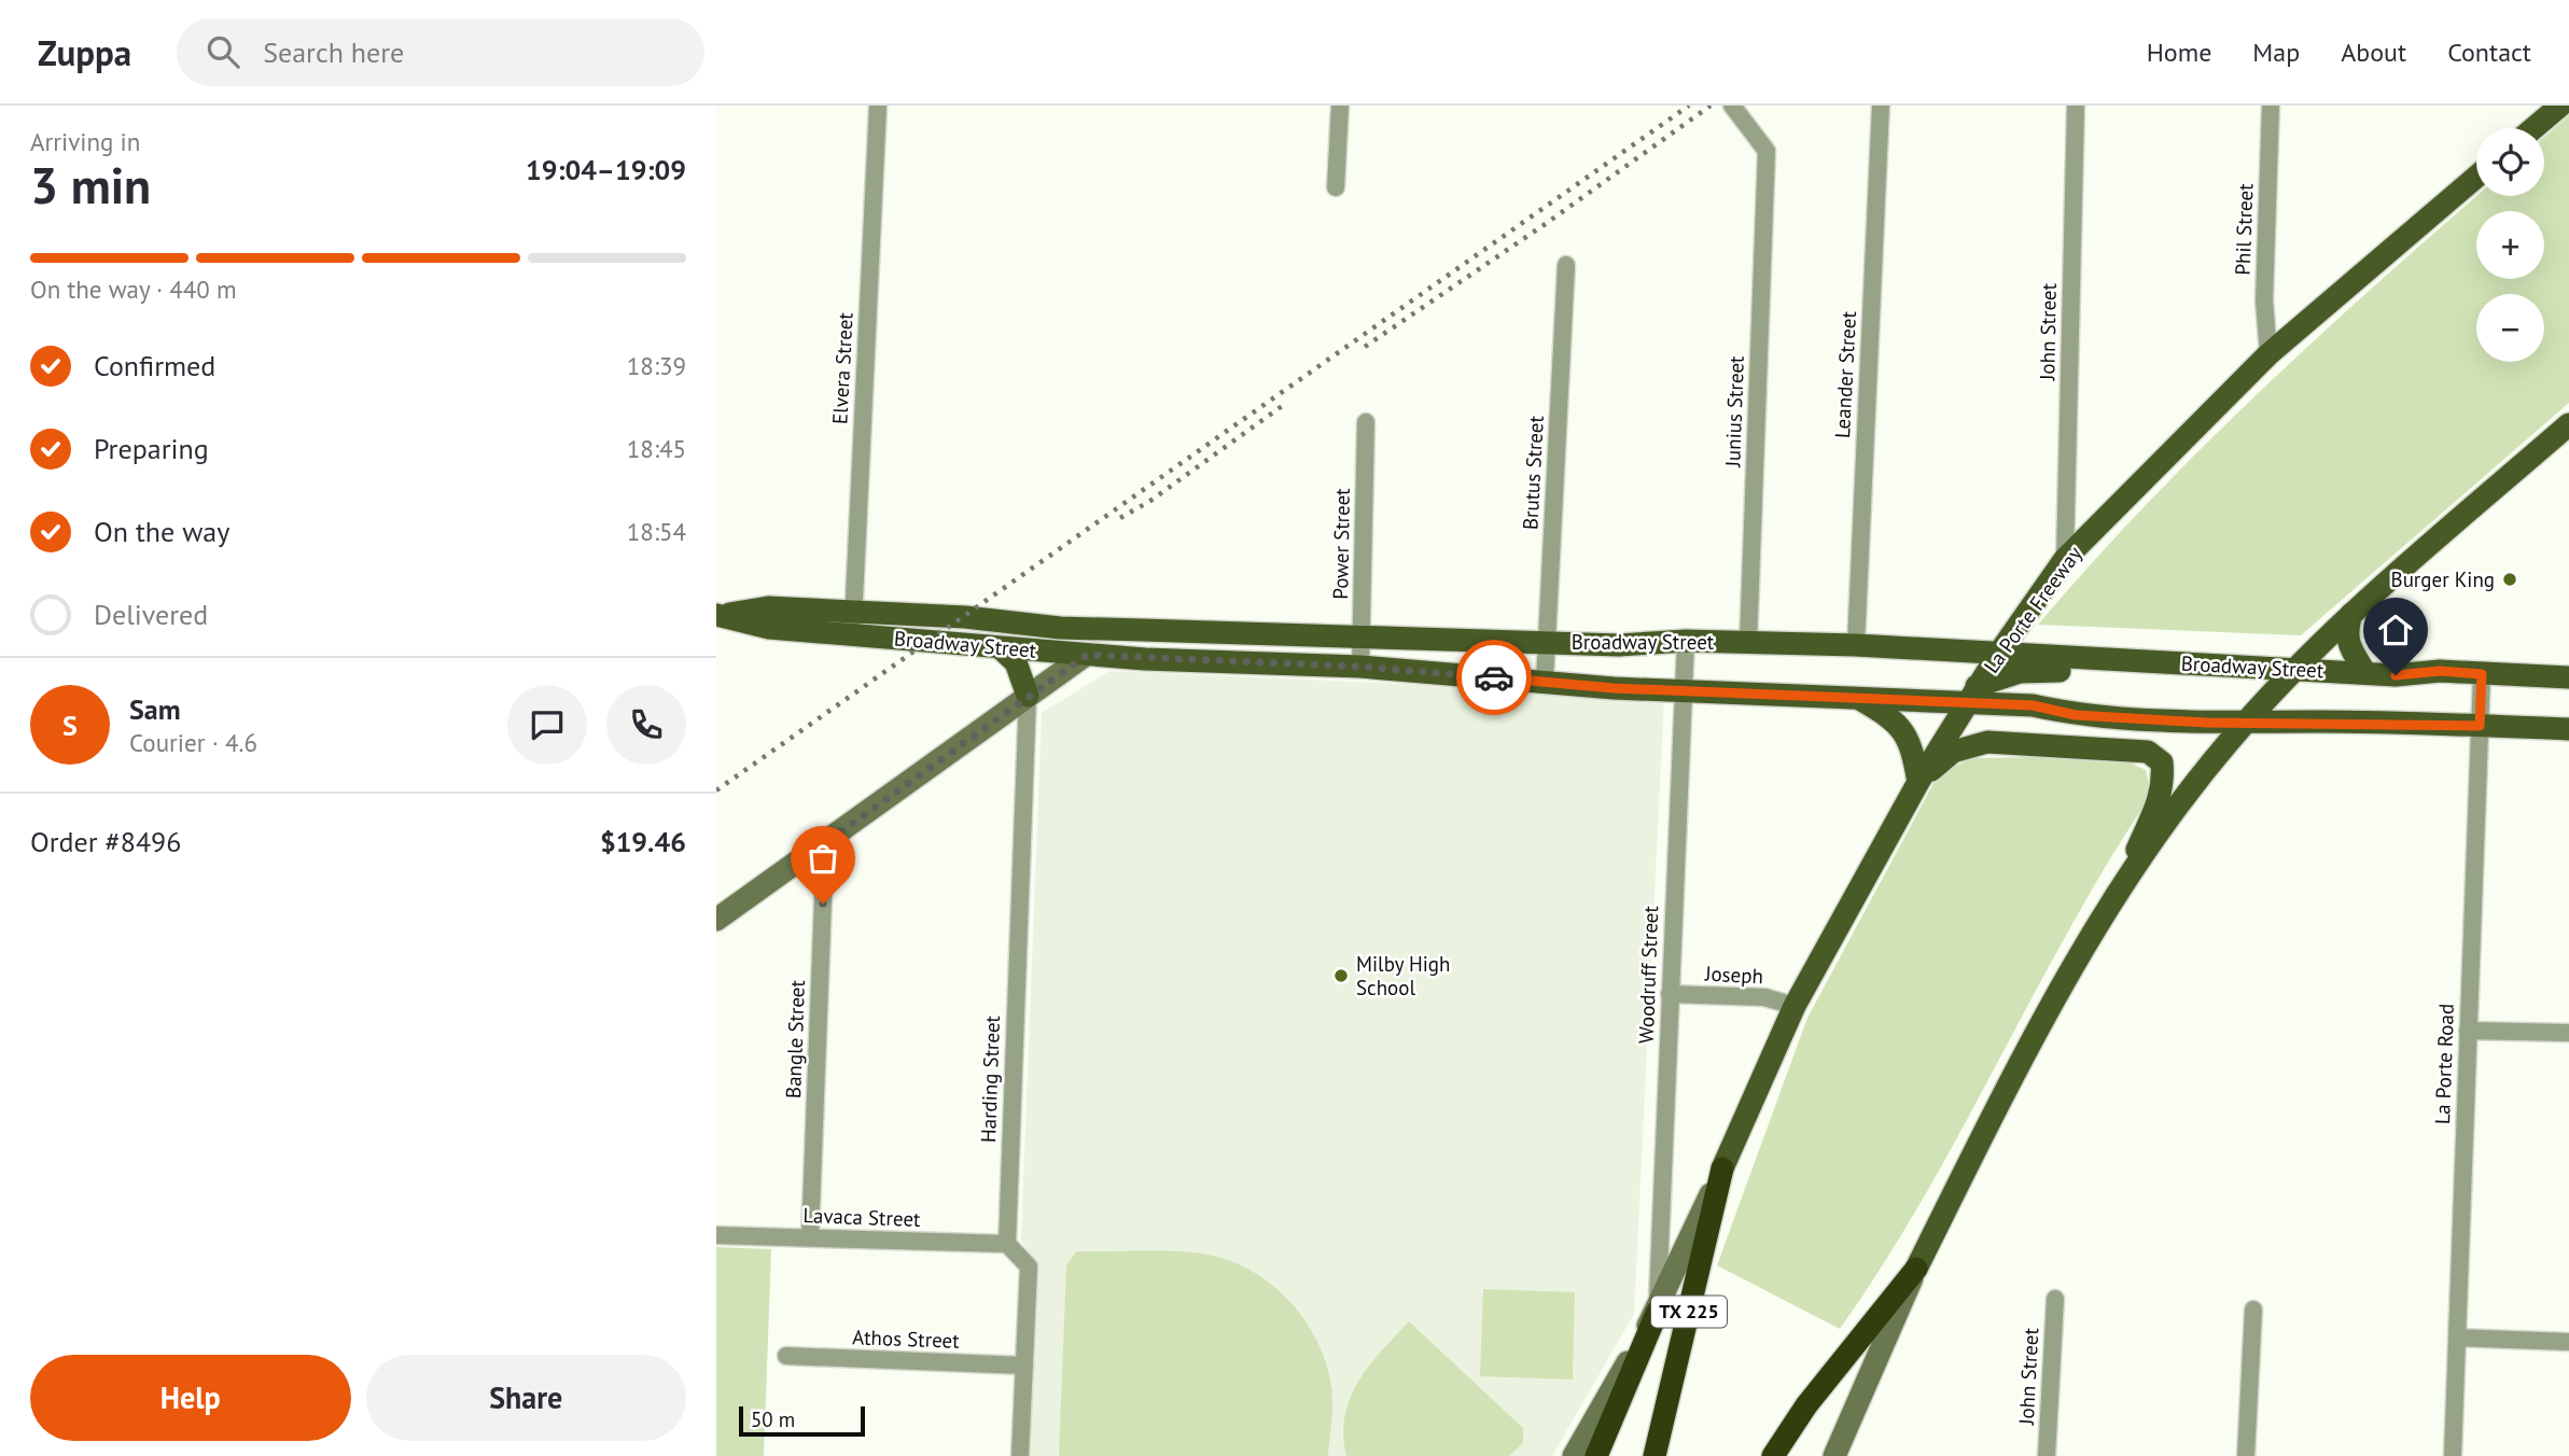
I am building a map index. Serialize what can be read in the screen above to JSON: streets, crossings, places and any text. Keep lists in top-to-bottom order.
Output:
{
  "streets": {
    "highway": ["TX 225"],
    "main road": ["La Porte Freeway", "Broadway Street"],
    "street": [
      "Phil Street",
      "John Street",
      "Elvera Street",
      "Leander Street",
      "Junius Street",
      "Brutus Street",
      "Power Street",
      "Woodruff Street",
      "Joseph",
      "Bangle Street",
      "La Porte Road",
      "Harding Street",
      "Lavaca Street",
      "Athos Street"
    ]
  },
  "crossings": [
    ["Phil Street", "La Porte Freeway"],
    ["John Street", "La Porte Freeway"],
    ["Elvera Street", "Broadway Street"],
    ["Leander Street", "Broadway Street"],
    ["Junius Street", "Broadway Street"],
    ["Brutus Street", "Broadway Street"],
    ["Power Street", "Broadway Street"],
    ["La Porte Freeway", "Broadway Street"],
    ["La Porte Freeway", "Joseph"],
    ["La Porte Freeway", "TX 225"],
    ["Broadway Street", "Woodruff Street"],
    ["Broadway Street", "La Porte Road"],
    ["Woodruff Street", "Joseph"],
    ["Bangle Street", "Lavaca Street"],
    ["Harding Street", "Lavaca Street"]
  ],
  "places": ["Burger King", "Milby High School"],
  "scale_bar": "50 m",
  "page": {
    "header": "Zuppa",
    "search": "Search here",
    "nav": [
      "Home",
      "Map",
      "About",
      "Contact"
    ],
    "heading": ["3 min", "Arriving in", "19:04–19:09"],
    "panel": [
      "Sam",
      "Courier · 4.6",
      "Order #8496",
      "$19.46"
    ],
    "map_buttons": ["+", "−"],
    "bar": "On the way · 440 m",
    "list": [
      ["Confirmed", "18:39"],
      ["Preparing", "18:45"],
      ["On the way", "18:54"],
      "Delivered"
    ],
    "round": "S",
    "buttons": ["Help", "Share"],
    "scale": "50 m"
  }
}
